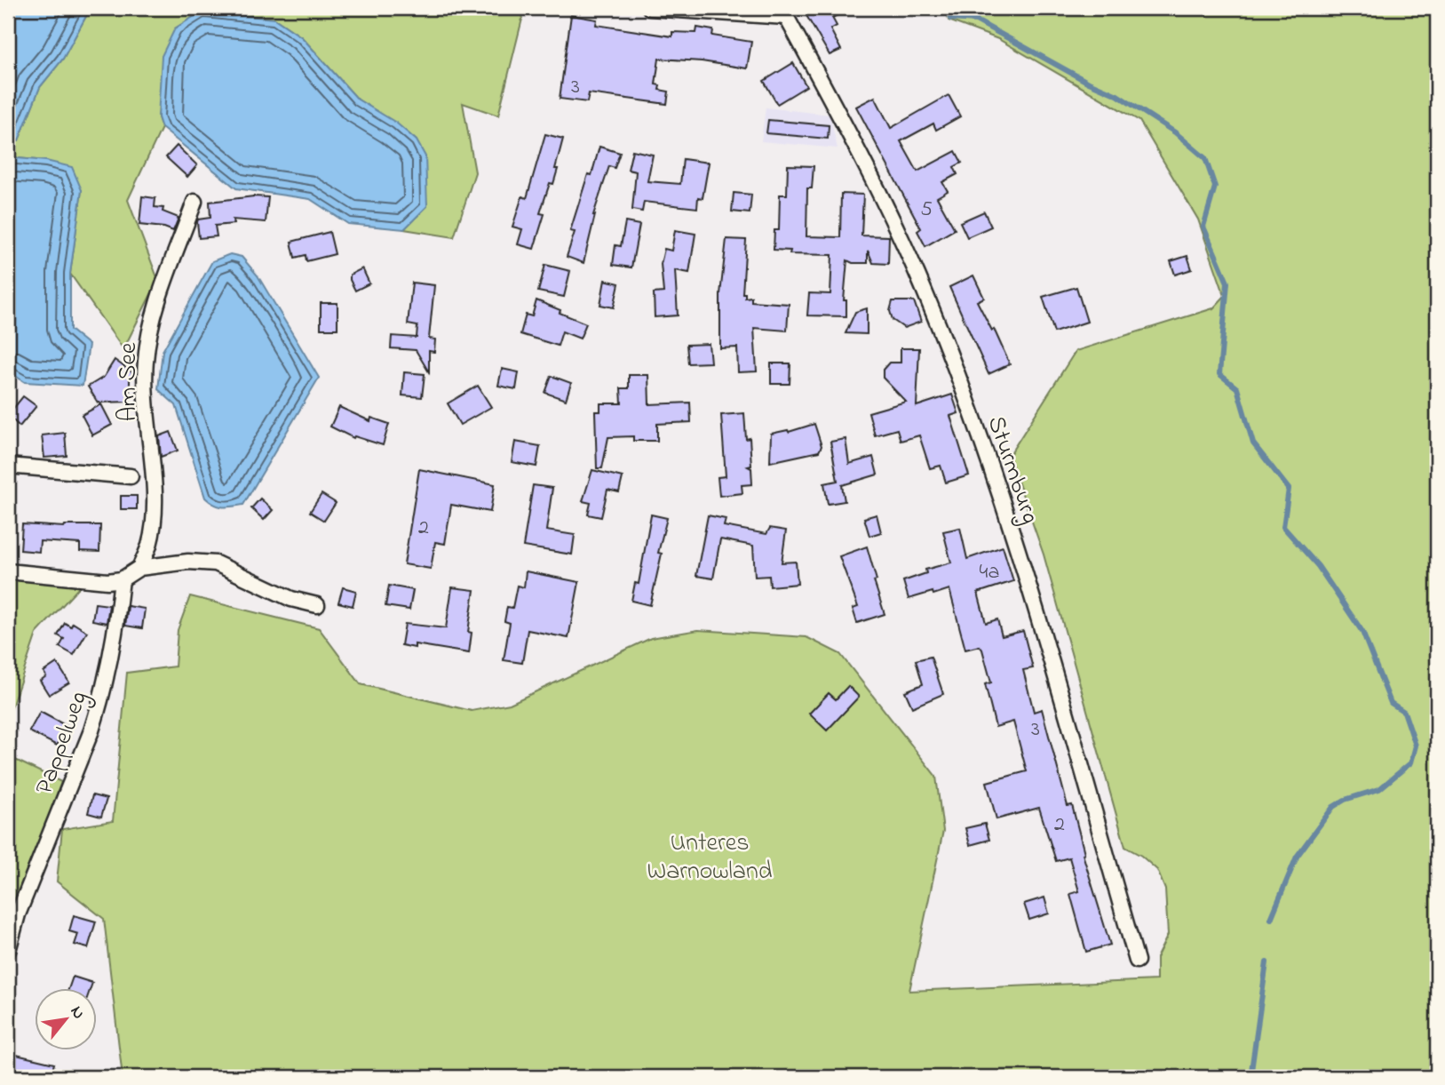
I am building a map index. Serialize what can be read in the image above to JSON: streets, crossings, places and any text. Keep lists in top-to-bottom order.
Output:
{
  "streets": {
    "street": ["Am See", "Sturmburg", "Pappelweg"]
  },
  "parks": ["Unteres Warnowland"],
  "house_numbers": [
    "3",
    "5",
    "2",
    "4a",
    "3",
    "2"
  ],
  "north": "top right"
}
